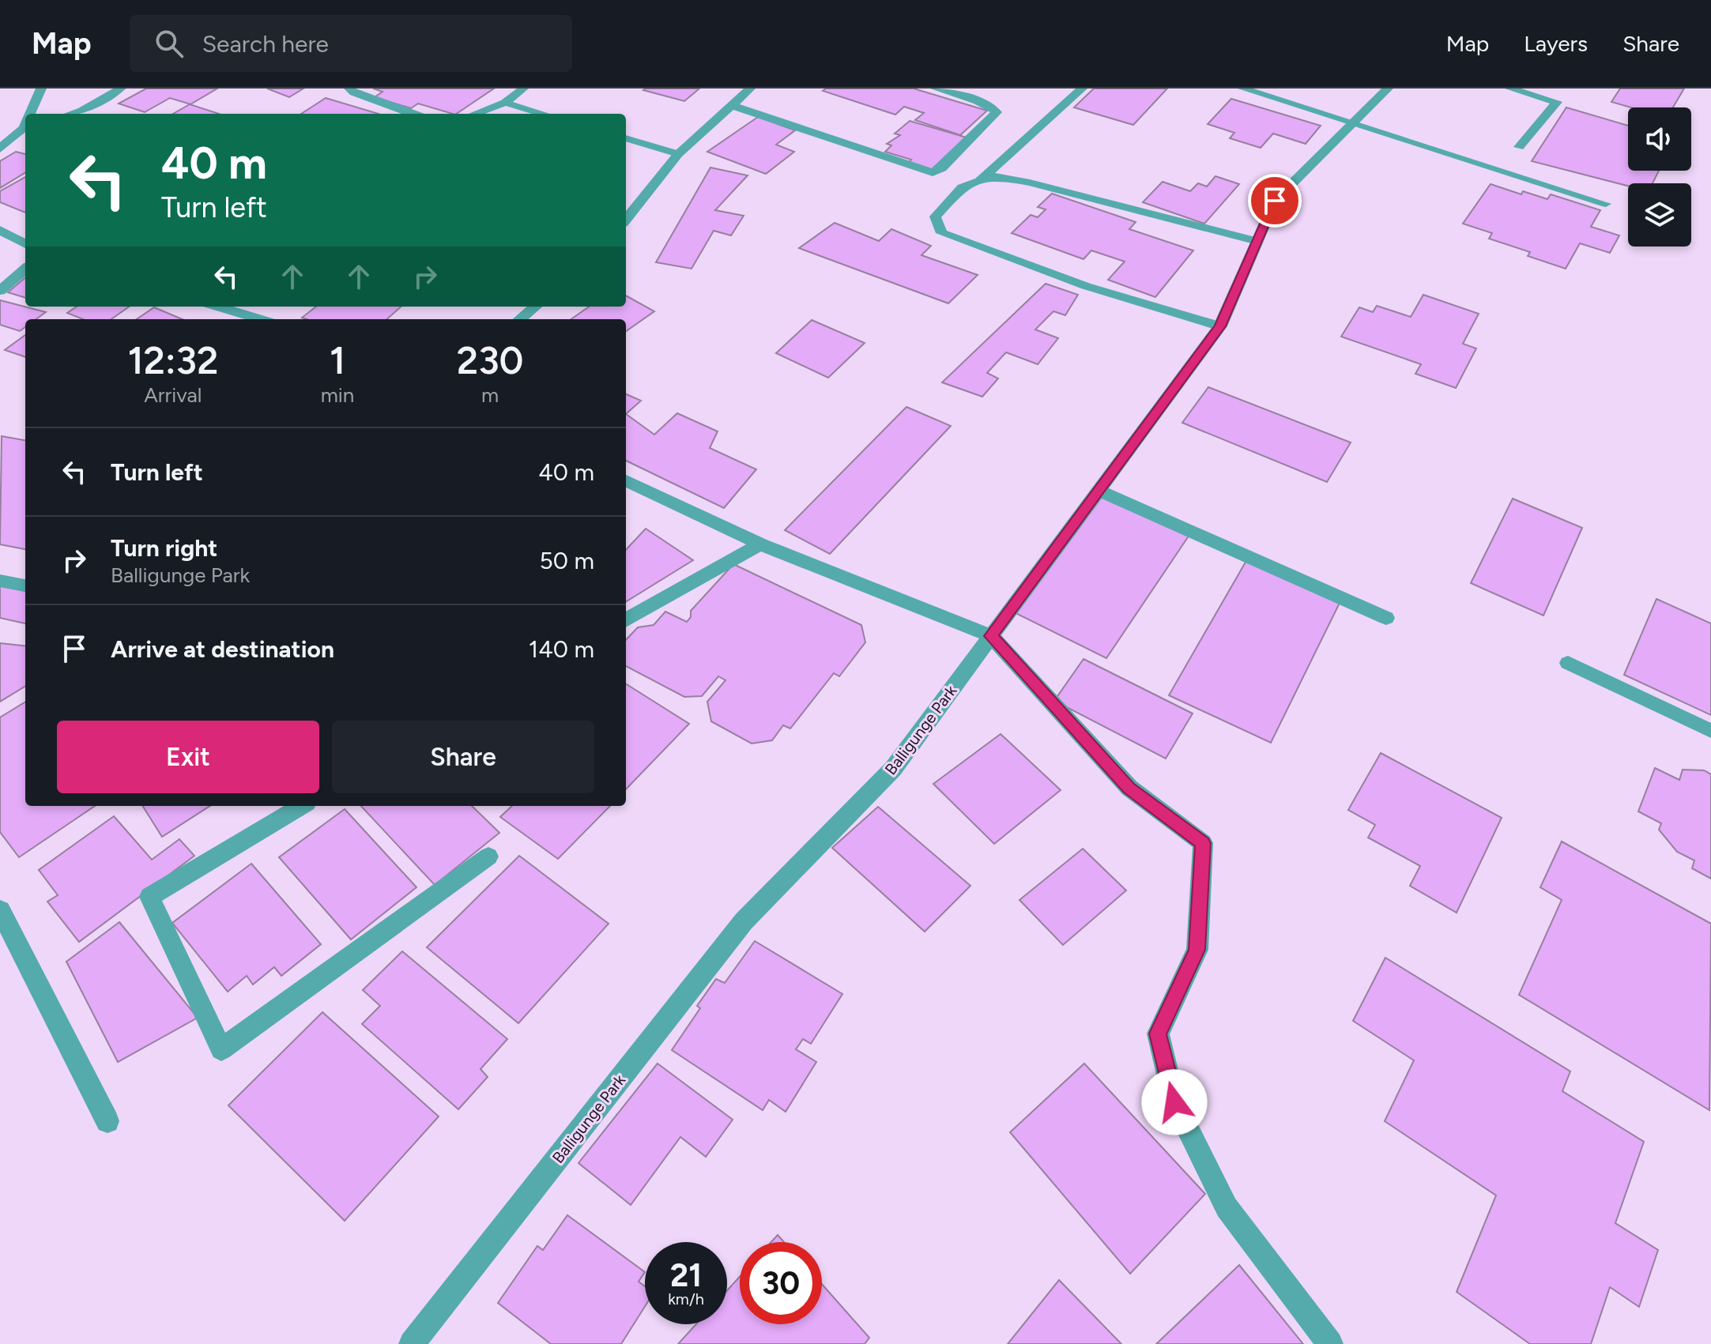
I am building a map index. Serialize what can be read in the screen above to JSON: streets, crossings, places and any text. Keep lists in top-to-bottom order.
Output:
{
  "streets": {
    "street": ["Balligunge Park"]
  },
  "page": {
    "header": "Map",
    "search": "Search here",
    "nav": ["Map", "Layers", "Share"],
    "turn": ["40 m", "Turn left"],
    "eta": [
      "12:32",
      "Arrival",
      "1",
      "min",
      "230",
      "m"
    ],
    "list": [
      {
        "name": "Turn left",
        "value": "40 m"
      },
      {
        "name": "Turn right",
        "note": "Balligunge Park",
        "value": "50 m"
      },
      {
        "name": "Arrive at destination",
        "value": "140 m"
      }
    ],
    "buttons": ["Exit", "Share"],
    "speed": "21 km/h",
    "limit": "30"
  }
}
